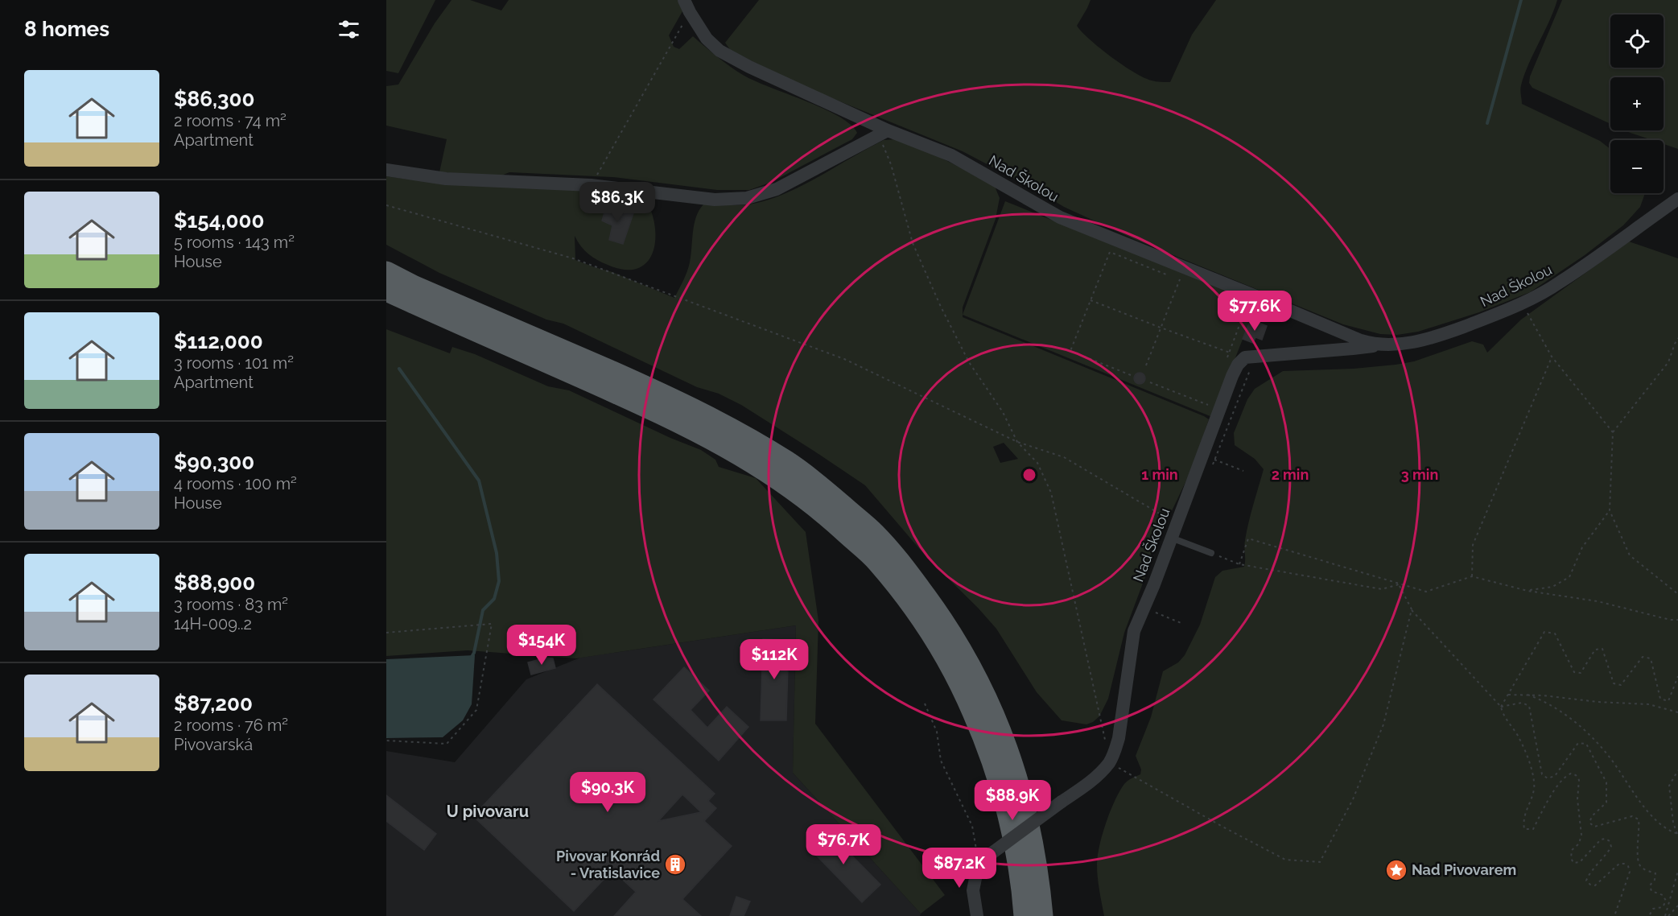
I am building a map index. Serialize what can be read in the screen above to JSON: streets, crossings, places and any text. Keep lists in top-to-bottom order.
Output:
{
  "streets": {
    "street": ["Nad Školou"]
  },
  "districts": ["U pivovaru"],
  "places": {
    "building": ["Pivovar Konrád - Vratislavice"],
    "place": ["Nad Pivovarem"]
  },
  "page": {
    "heading": "8 homes",
    "map_buttons": ["+", "−"],
    "list": [
      {
        "name": "$86,300",
        "note": "2 rooms · 74 m² · Apartment"
      },
      {
        "name": "$154,000",
        "note": "5 rooms · 143 m² · House"
      },
      {
        "name": "$112,000",
        "note": "3 rooms · 101 m² · Apartment"
      },
      {
        "name": "$90,300",
        "note": "4 rooms · 100 m² · House"
      },
      {
        "name": "$88,900",
        "note": "3 rooms · 83 m² · 14H-009..2"
      },
      {
        "name": "$87,200",
        "note": "2 rooms · 76 m² · Pivovarská"
      }
    ],
    "price": [
      "$86.3K",
      "$77.6K",
      "$154K",
      "$112K",
      "$90.3K",
      "$88.9K",
      "$76.7K",
      "$87.2K"
    ]
  },
  "rings": ["1 min", "2 min", "3 min"]
}
